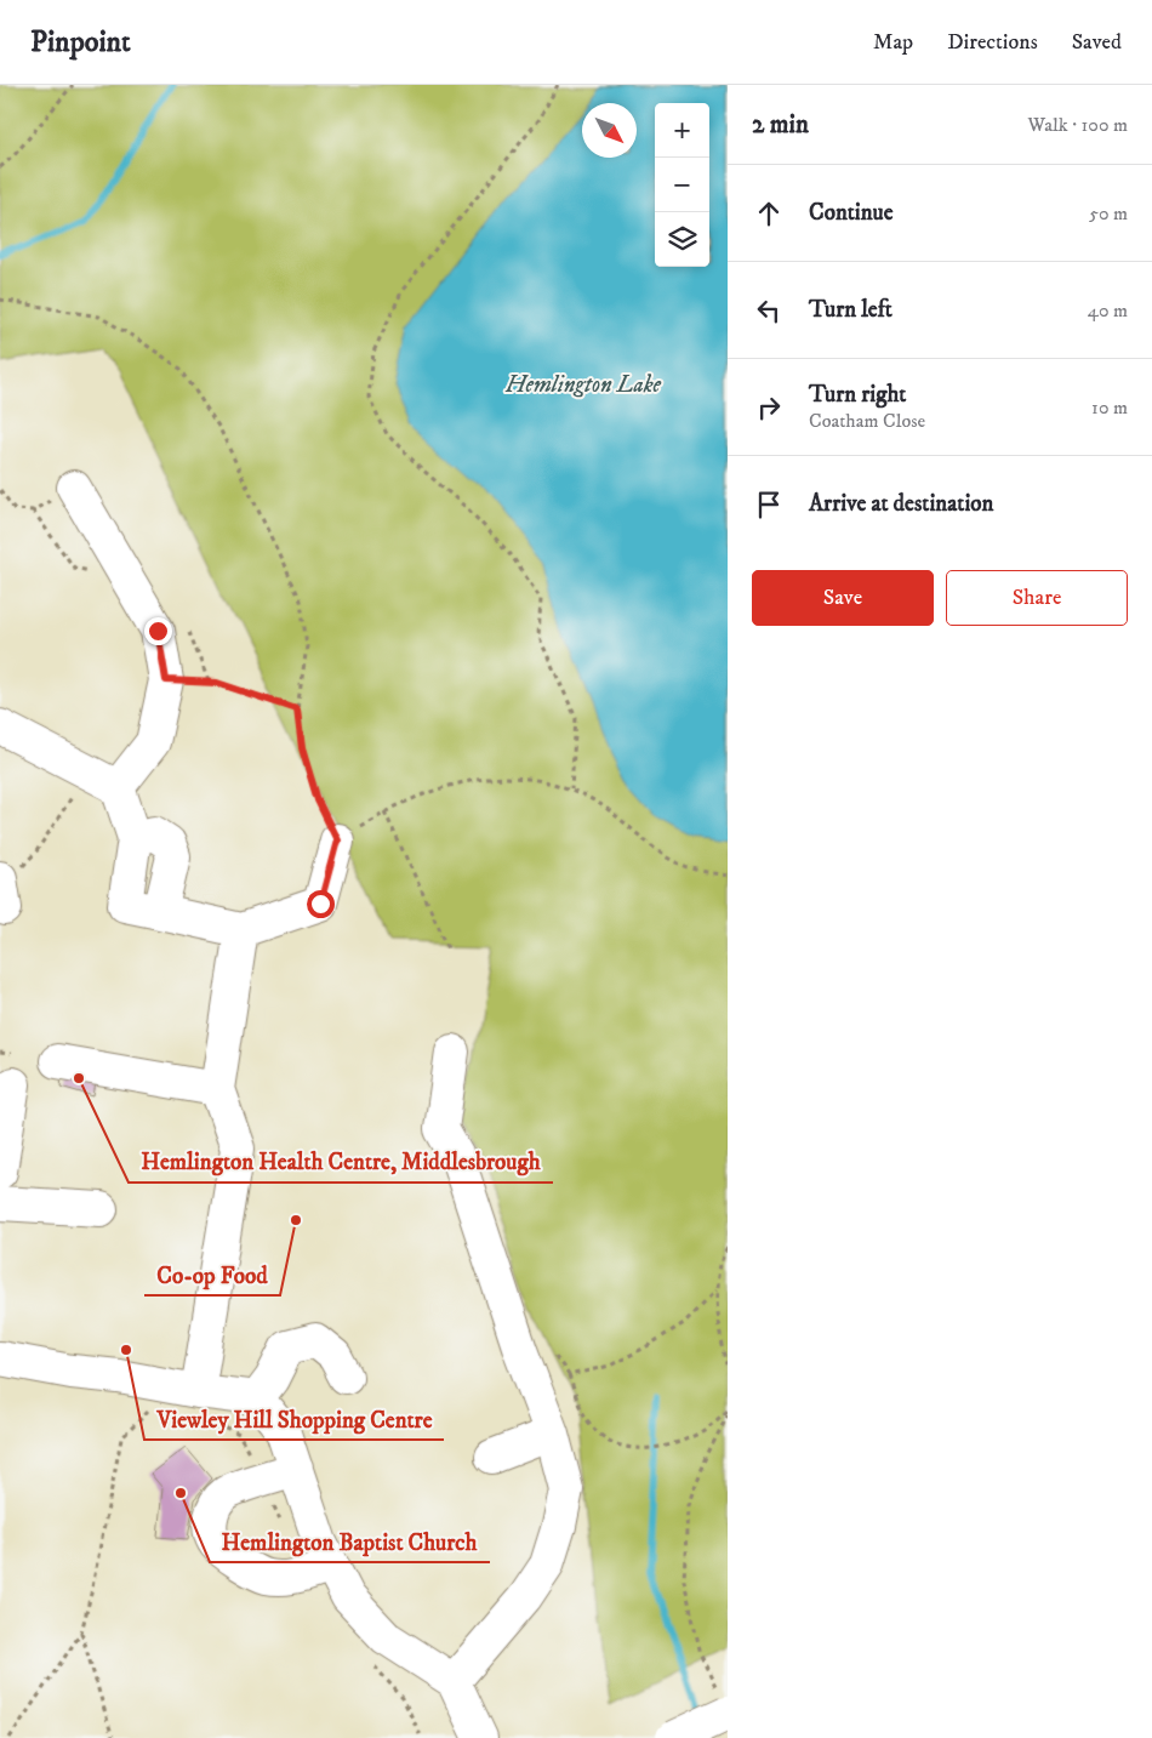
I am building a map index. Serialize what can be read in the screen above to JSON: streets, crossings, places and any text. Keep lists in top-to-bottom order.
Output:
{
  "water": ["Hemlington Lake"],
  "places": [
    "Hemlington Health Centre, Middlesbrough",
    "Co-op Food",
    "Viewley Hill Shopping Centre",
    "Hemlington Baptist Church"
  ],
  "north": "bottom right",
  "page": {
    "header": "Pinpoint",
    "nav": ["Map", "Directions", "Saved"],
    "heading": ["2 min", "Walk · 100 m"],
    "map_buttons": ["+", "−"],
    "list": [
      ["Continue", "50 m"],
      ["Turn left", "40 m"],
      ["Turn right", "Coatham Close", "10 m"],
      "Arrive at destination"
    ],
    "buttons": ["Save", "Share"]
  }
}
